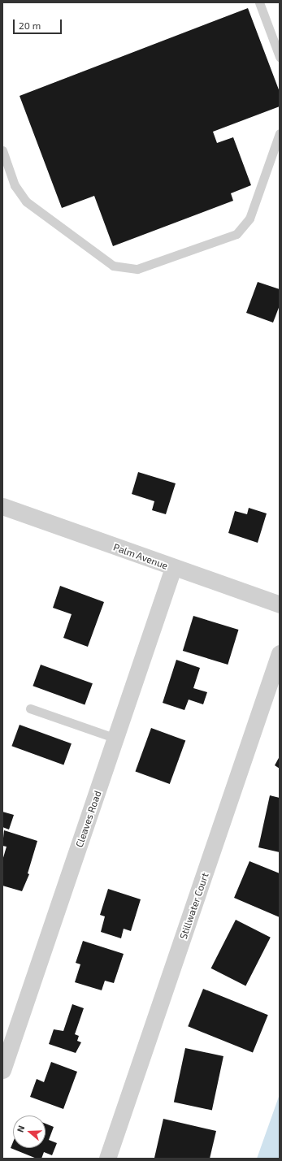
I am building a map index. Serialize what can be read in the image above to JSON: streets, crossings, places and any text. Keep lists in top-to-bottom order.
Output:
{
  "streets": {
    "street": ["Palm Avenue", "Cleaves Road", "Stillwater Court"]
  },
  "crossings": [
    ["Palm Avenue", "Cleaves Road"]
  ],
  "scale_bar": "20 m",
  "north": "left"
}
